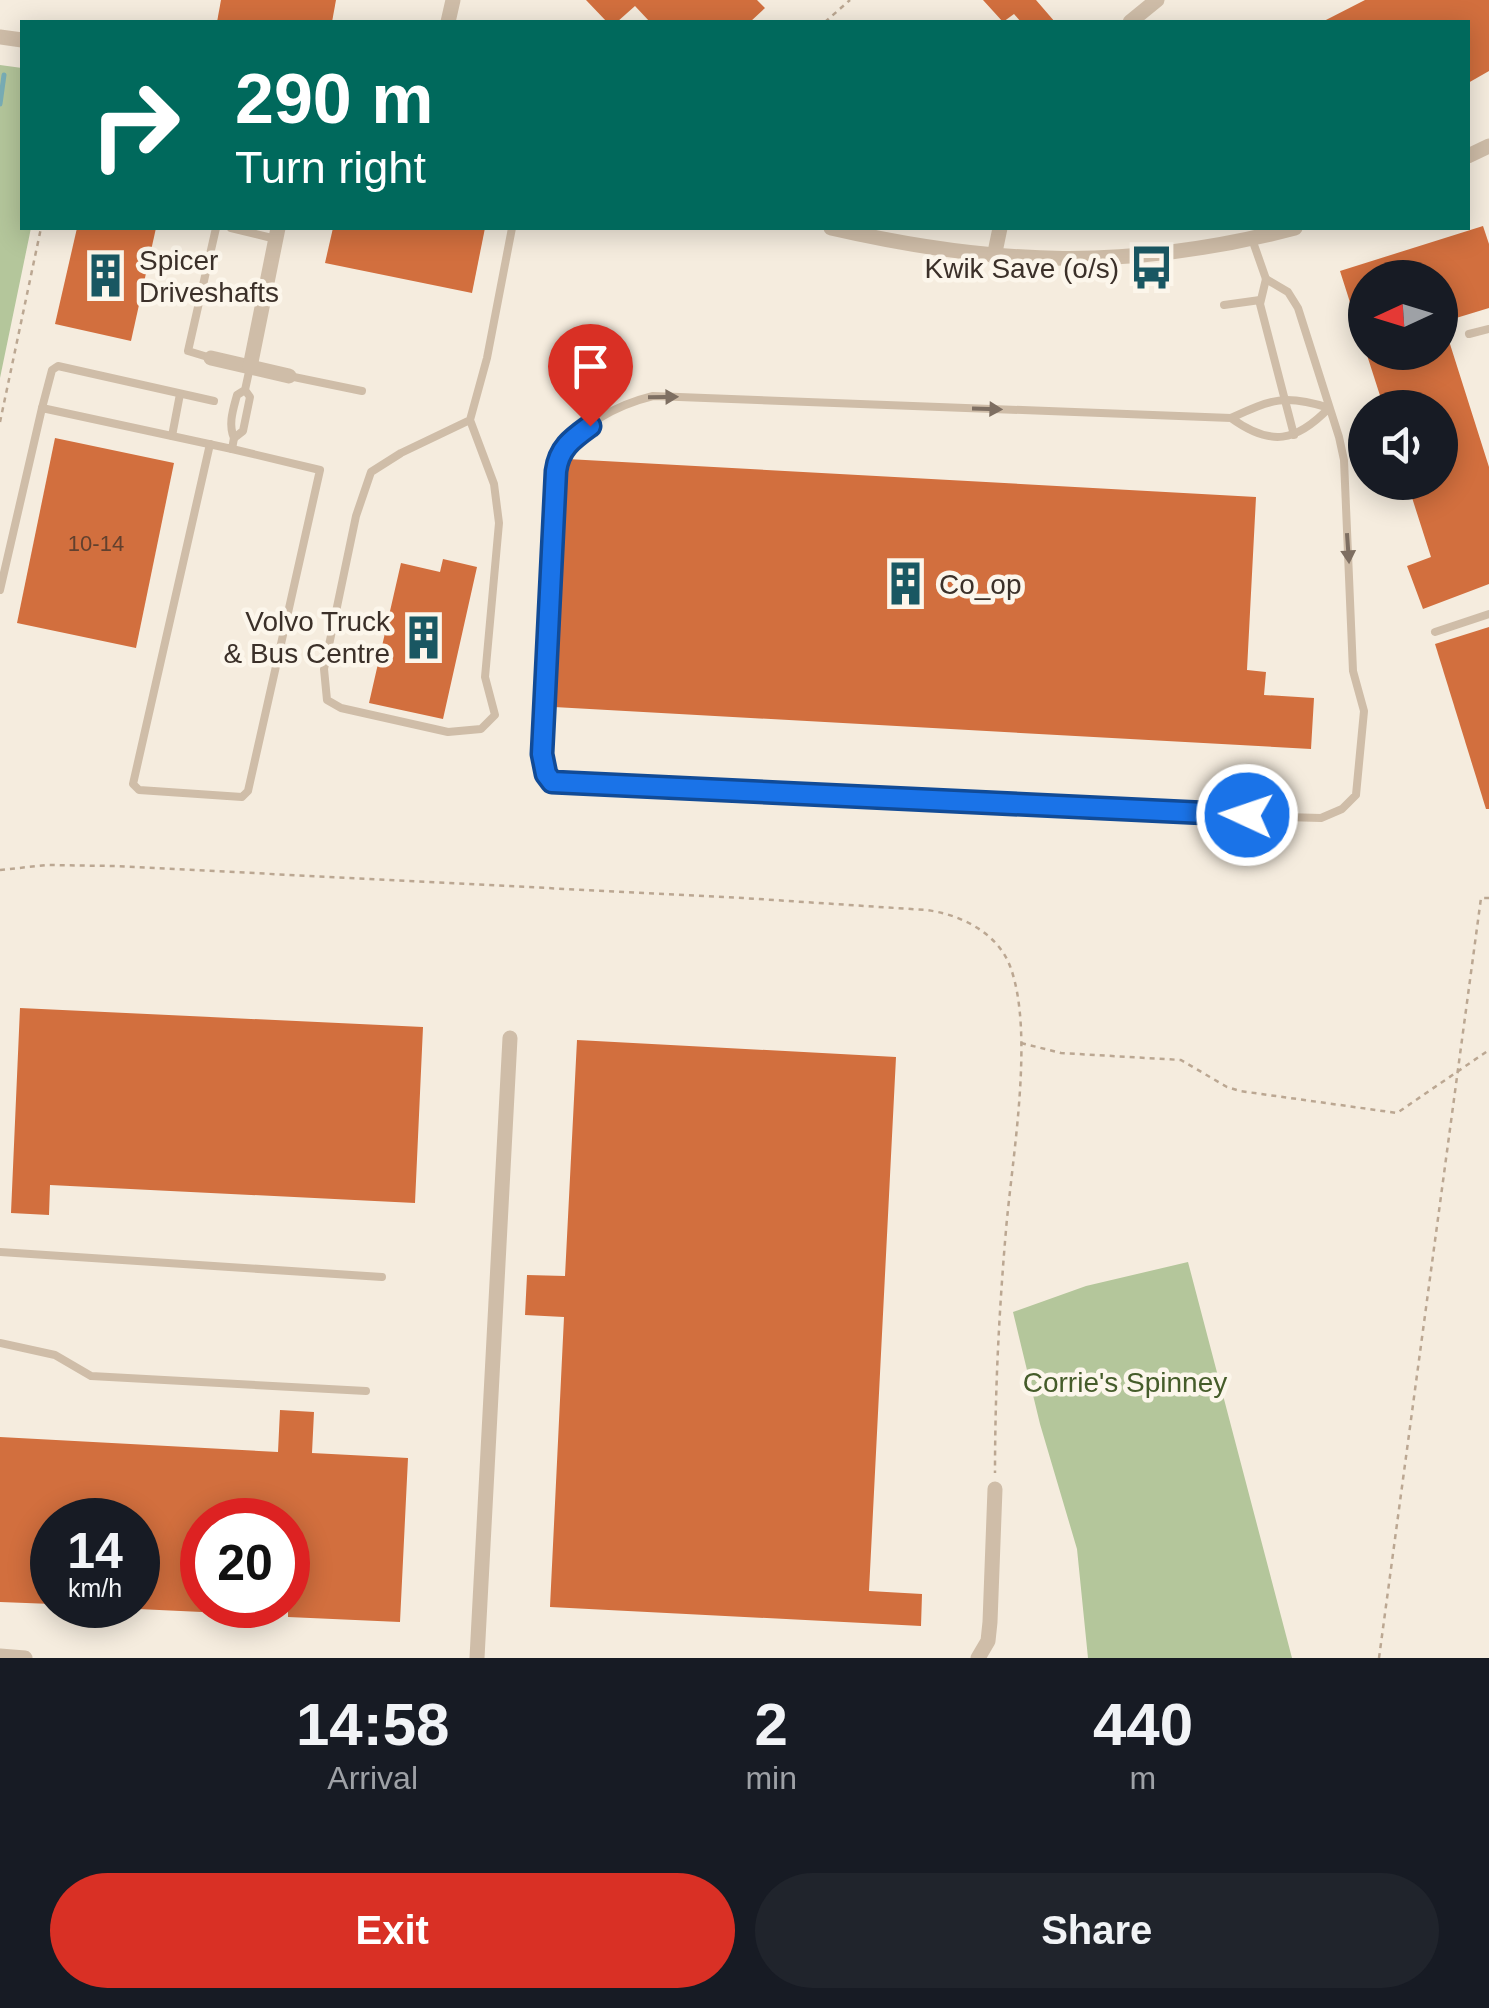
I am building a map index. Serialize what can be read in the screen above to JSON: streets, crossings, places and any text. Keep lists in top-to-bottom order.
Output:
{
  "parks": ["Corrie's Spinney"],
  "places": {
    "bus stop": ["Kwik Save (o/s)"],
    "building": ["Spicer Driveshafts", "Co_op", "Volvo Truck & Bus Centre"]
  },
  "house_numbers": ["10-14"],
  "north": "left",
  "page": {
    "turn": ["290 m", "Turn right"],
    "speed": "14 km/h",
    "limit": "20",
    "eta": [
      "14:58",
      "Arrival",
      "2",
      "min",
      "440",
      "m"
    ],
    "buttons": ["Exit", "Share"]
  }
}
